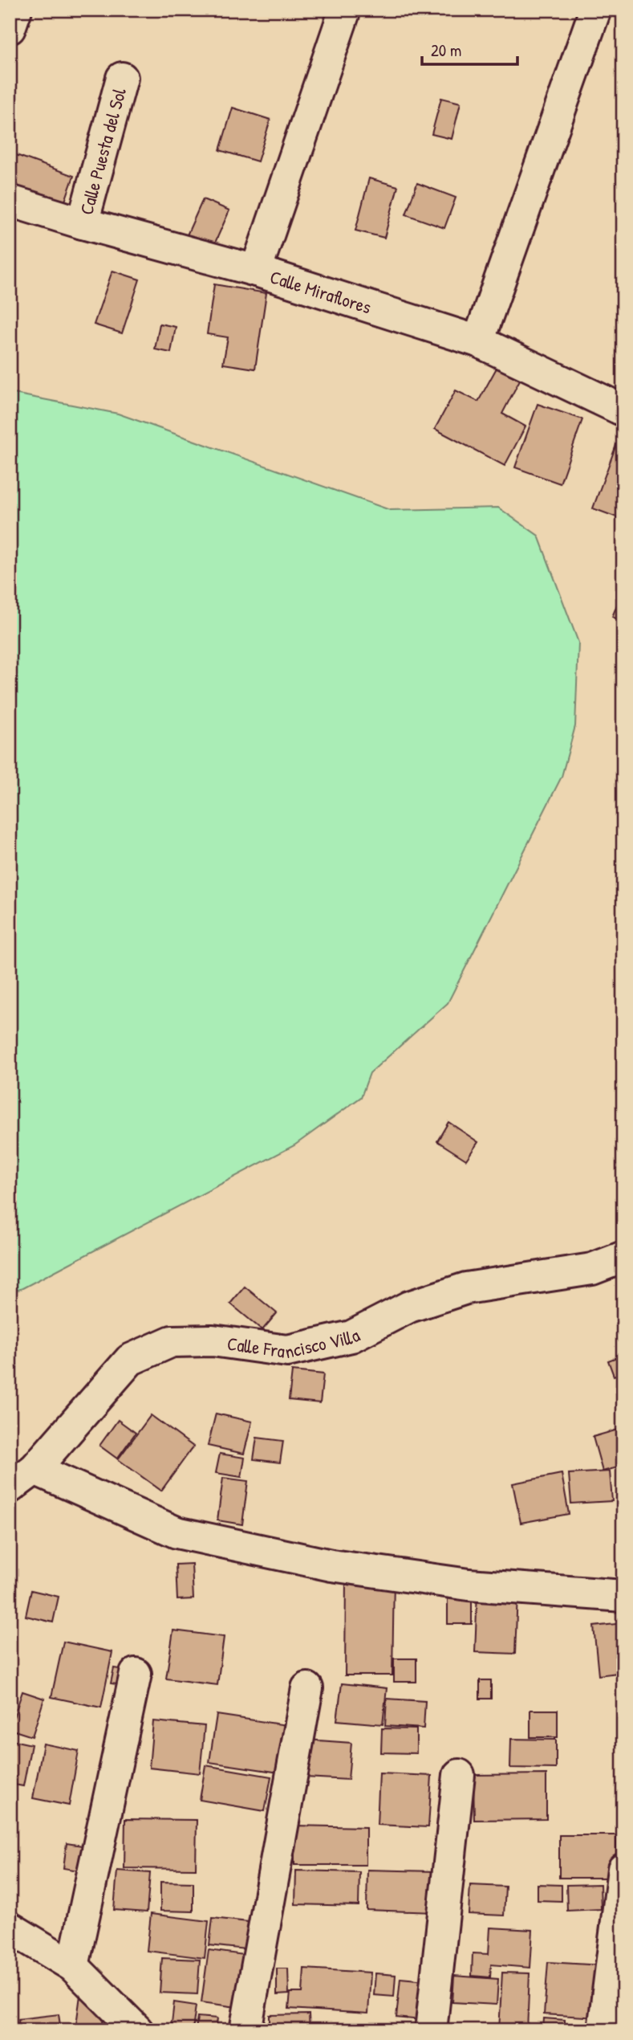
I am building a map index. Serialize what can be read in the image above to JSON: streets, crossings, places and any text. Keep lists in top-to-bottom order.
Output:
{
  "streets": {
    "street": ["Calle Puesta del Sol", "Calle Miraflores", "Calle Francisco Villa"]
  },
  "crossings": [
    ["Calle Puesta del Sol", "Calle Miraflores"]
  ],
  "scale_bar": "20 m"
}
